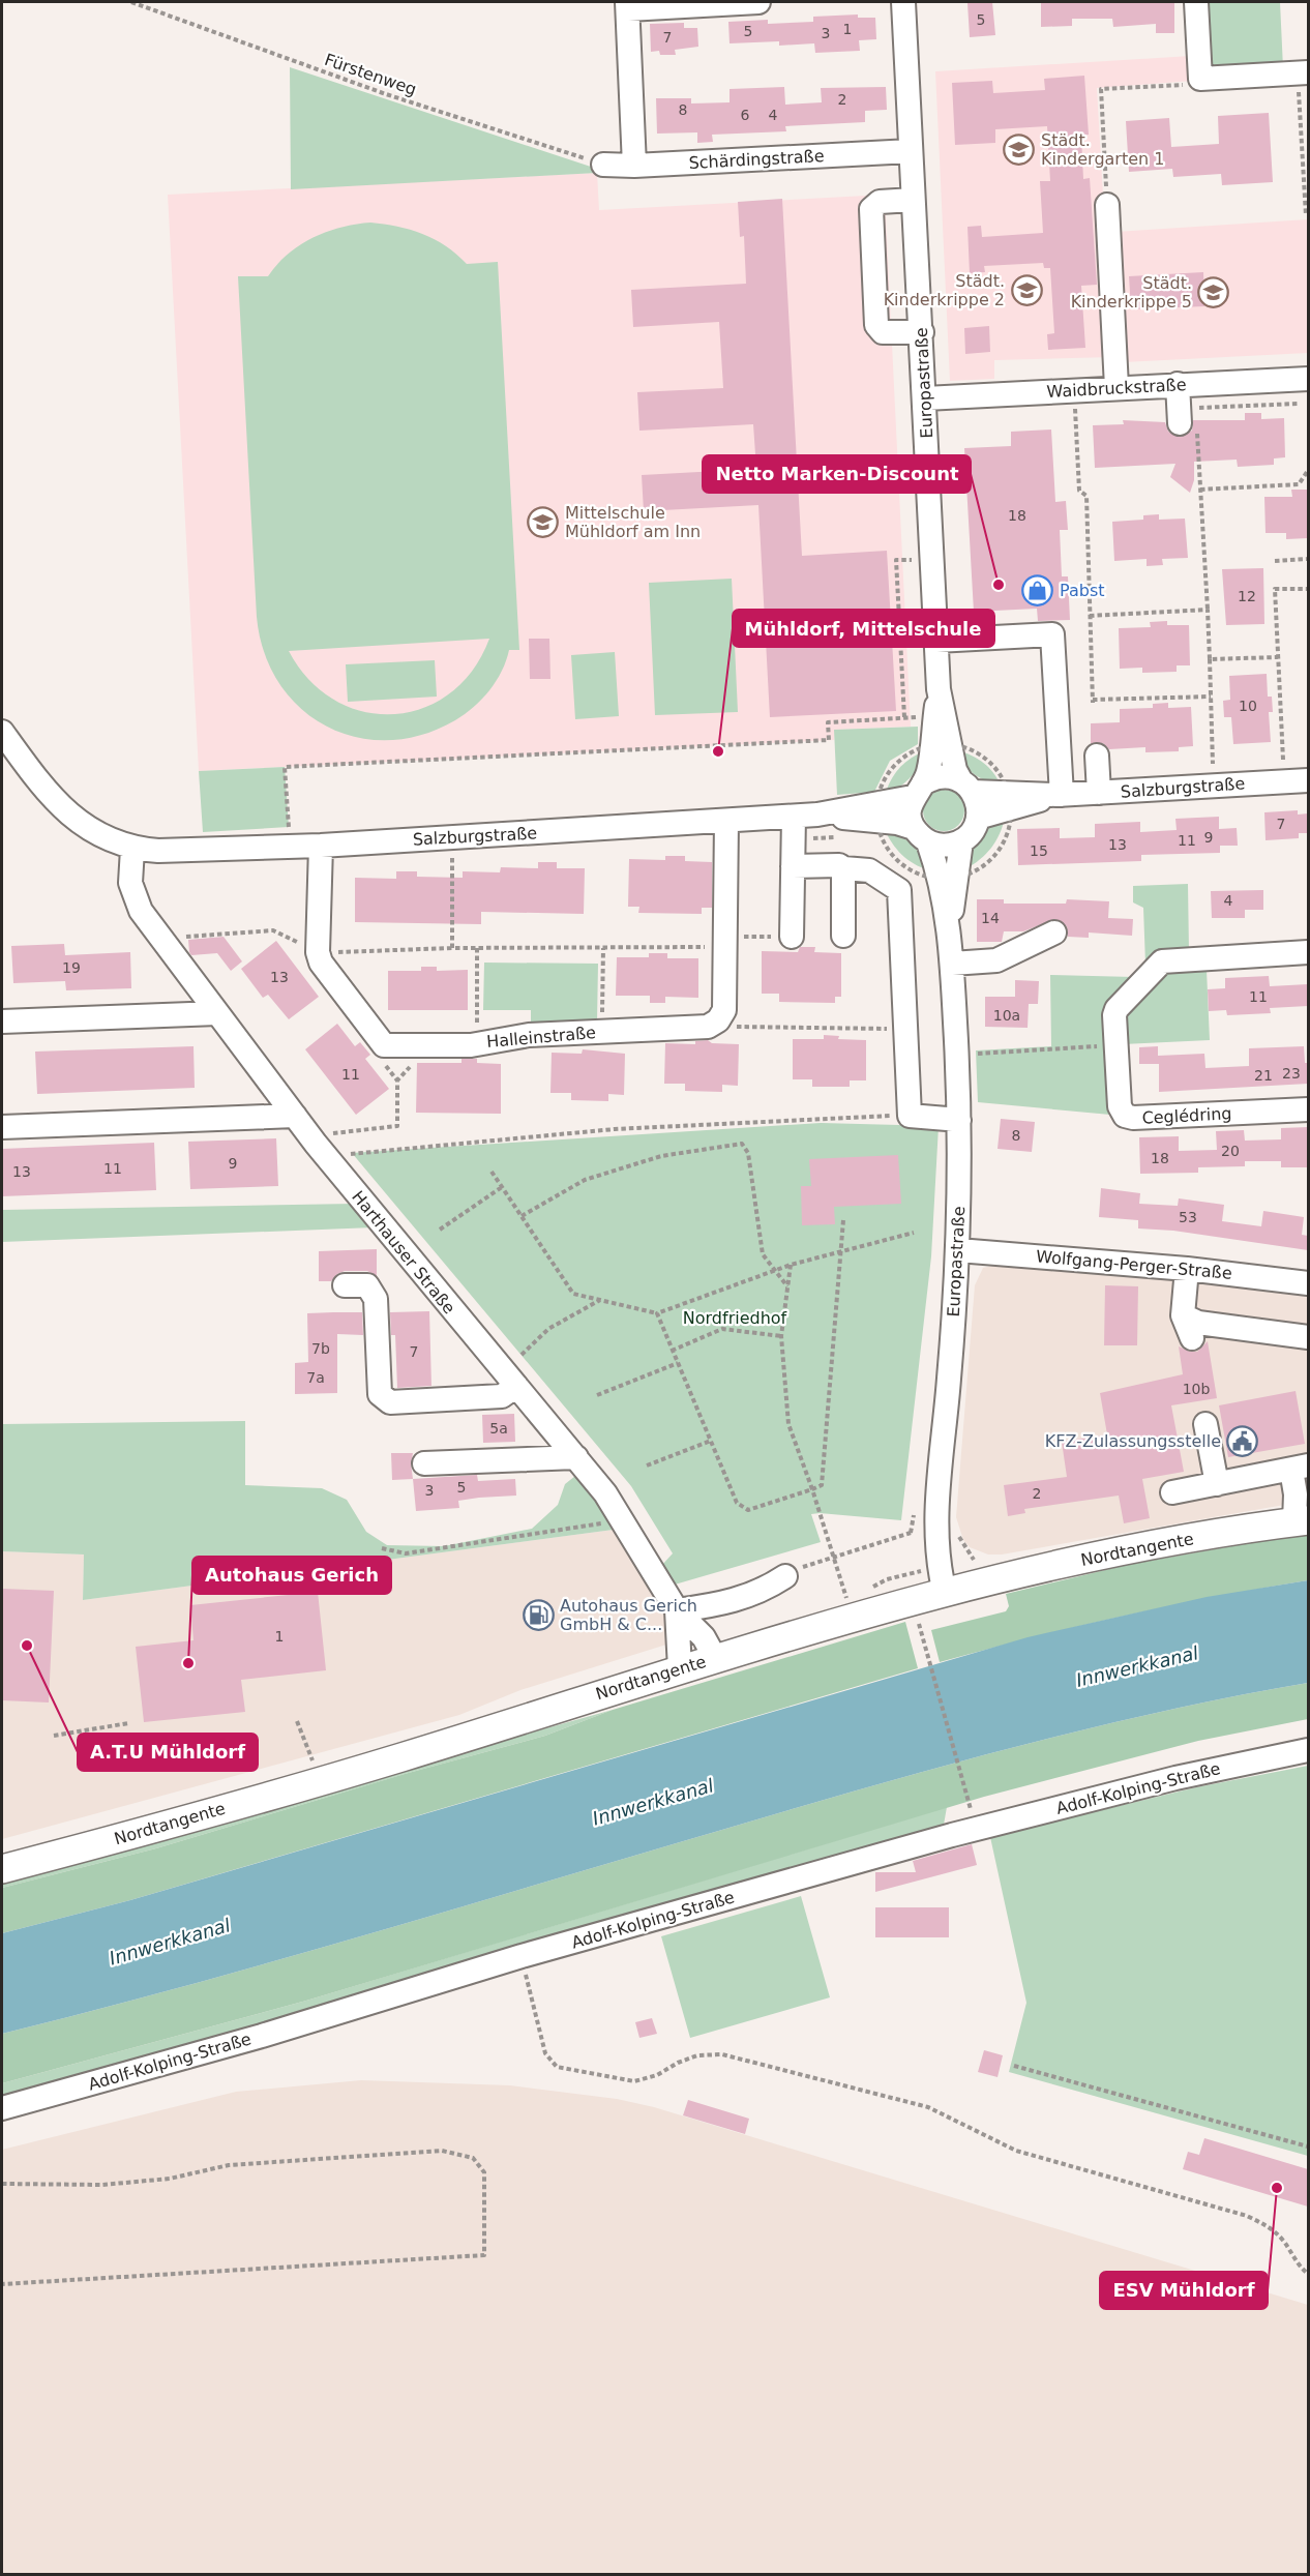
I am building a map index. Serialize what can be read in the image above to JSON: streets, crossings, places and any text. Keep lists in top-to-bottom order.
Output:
{
  "streets": {
    "main road": ["Nordtangente"],
    "street": [
      "Schärdingstraße",
      "Europastraße",
      "Waidbruckstraße",
      "Salzburgstraße",
      "Halleinstraße",
      "Ceglédring",
      "Harthauser Straße",
      "Wolfgang-Perger-Straße",
      "Adolf-Kolping-Straße"
    ],
    "path": ["Fürstenweg"]
  },
  "crossings": [
    ["Fürstenweg", "Schärdingstraße"],
    ["Schärdingstraße", "Europastraße"],
    ["Europastraße", "Waidbruckstraße"],
    ["Europastraße", "Salzburgstraße"],
    ["Europastraße", "Wolfgang-Perger-Straße"],
    ["Europastraße", "Nordtangente"],
    ["Salzburgstraße", "Harthauser Straße"],
    ["Harthauser Straße", "Nordtangente"]
  ],
  "water": ["Innwerkkanal"],
  "parks": ["Nordfriedhof"],
  "places": {
    "school or university": [
      "Städt. Kindergarten 1",
      "Städt. Kinderkrippe 2",
      "Städt. Kinderkrippe 5",
      "Mittelschule Mühldorf am Inn"
    ],
    "other": [
      "Netto Marken-Discount",
      "Mühldorf, Mittelschule",
      "A.T.U Mühldorf",
      "Autohaus Gerich",
      "ESV Mühldorf"
    ],
    "shop": ["Pabst"],
    "public building": ["KFZ-Zulassungsstelle"],
    "fuel station": ["Autohaus Gerich GmbH & C..."]
  },
  "house_numbers": [
    "5",
    "1",
    "5",
    "3",
    "7",
    "2",
    "8",
    "6",
    "4",
    "18",
    "12",
    "10",
    "7",
    "9",
    "11",
    "13",
    "15",
    "4",
    "14",
    "19",
    "13",
    "11",
    "10a",
    "23",
    "11",
    "21",
    "8",
    "20",
    "18",
    "9",
    "11",
    "13",
    "53",
    "7b",
    "7",
    "7a",
    "10b",
    "5a",
    "5",
    "3",
    "2",
    "1"
  ]
}
